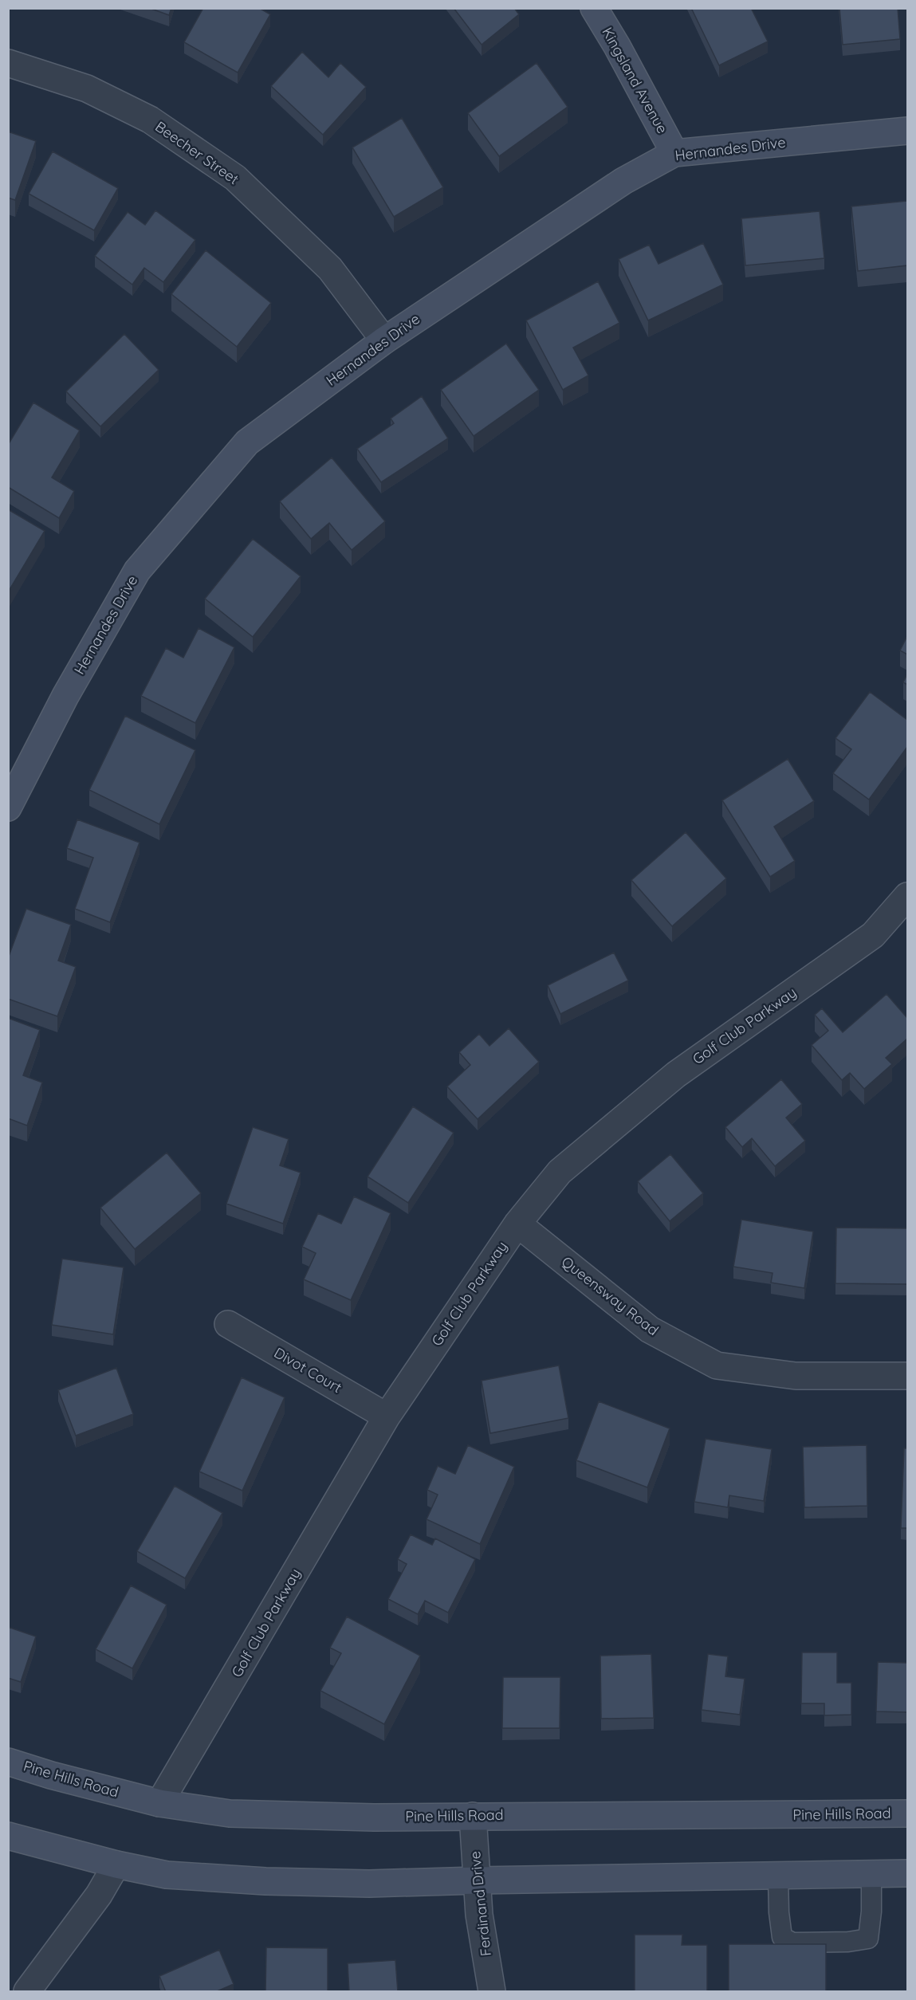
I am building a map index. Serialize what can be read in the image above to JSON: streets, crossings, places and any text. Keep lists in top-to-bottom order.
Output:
{
  "streets": {
    "main road": ["Kingsland Avenue", "Hernandes Drive", "Pine Hills Road"],
    "street": [
      "Beecher Street",
      "Golf Club Parkway",
      "Queensway Road",
      "Divot Court",
      "Ferdinand Drive"
    ]
  },
  "crossings": [
    ["Kingsland Avenue", "Hernandes Drive"],
    ["Hernandes Drive", "Beecher Street"],
    ["Golf Club Parkway", "Queensway Road"],
    ["Golf Club Parkway", "Divot Court"],
    ["Golf Club Parkway", "Pine Hills Road"],
    ["Pine Hills Road", "Ferdinand Drive"]
  ]
}
